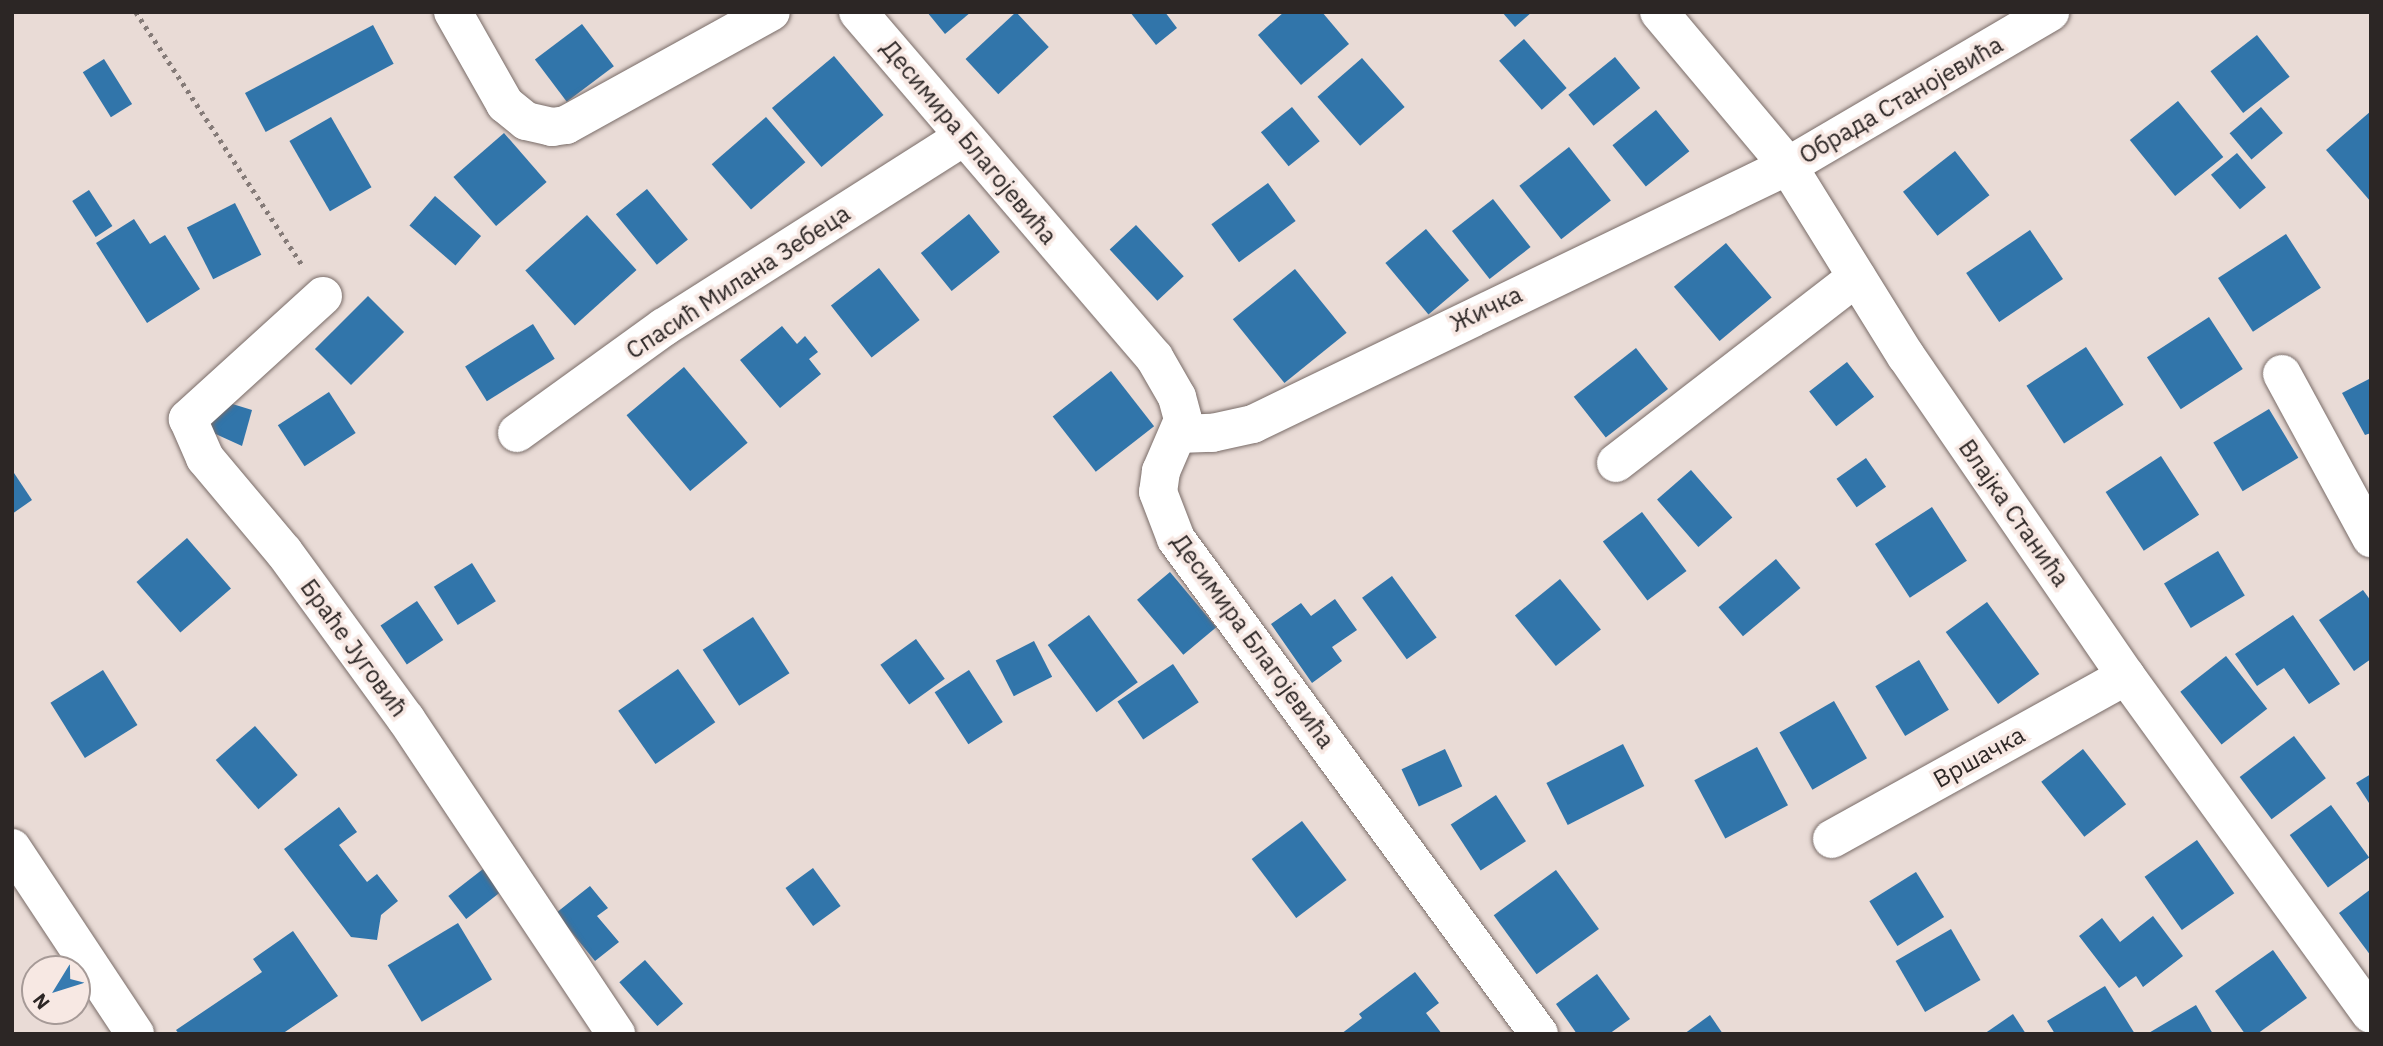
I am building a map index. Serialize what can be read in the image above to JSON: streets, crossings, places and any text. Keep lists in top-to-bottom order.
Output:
{
  "streets": {
    "street": [
      "Обрада Станојевића",
      "Десимира Благојевића",
      "Спасић Милана Зебеца",
      "Жичка",
      "Влајка Станића",
      "Браће Југовић",
      "Вршачка"
    ]
  },
  "crossings": [
    ["Обрада Станојевића", "Жичка"],
    ["Обрада Станојевића", "Влајка Станића"],
    ["Десимира Благојевића", "Спасић Милана Зебеца"],
    ["Десимира Благојевића", "Жичка"],
    ["Жичка", "Влајка Станића"],
    ["Влајка Станића", "Вршачка"]
  ],
  "north": "bottom left"
}
